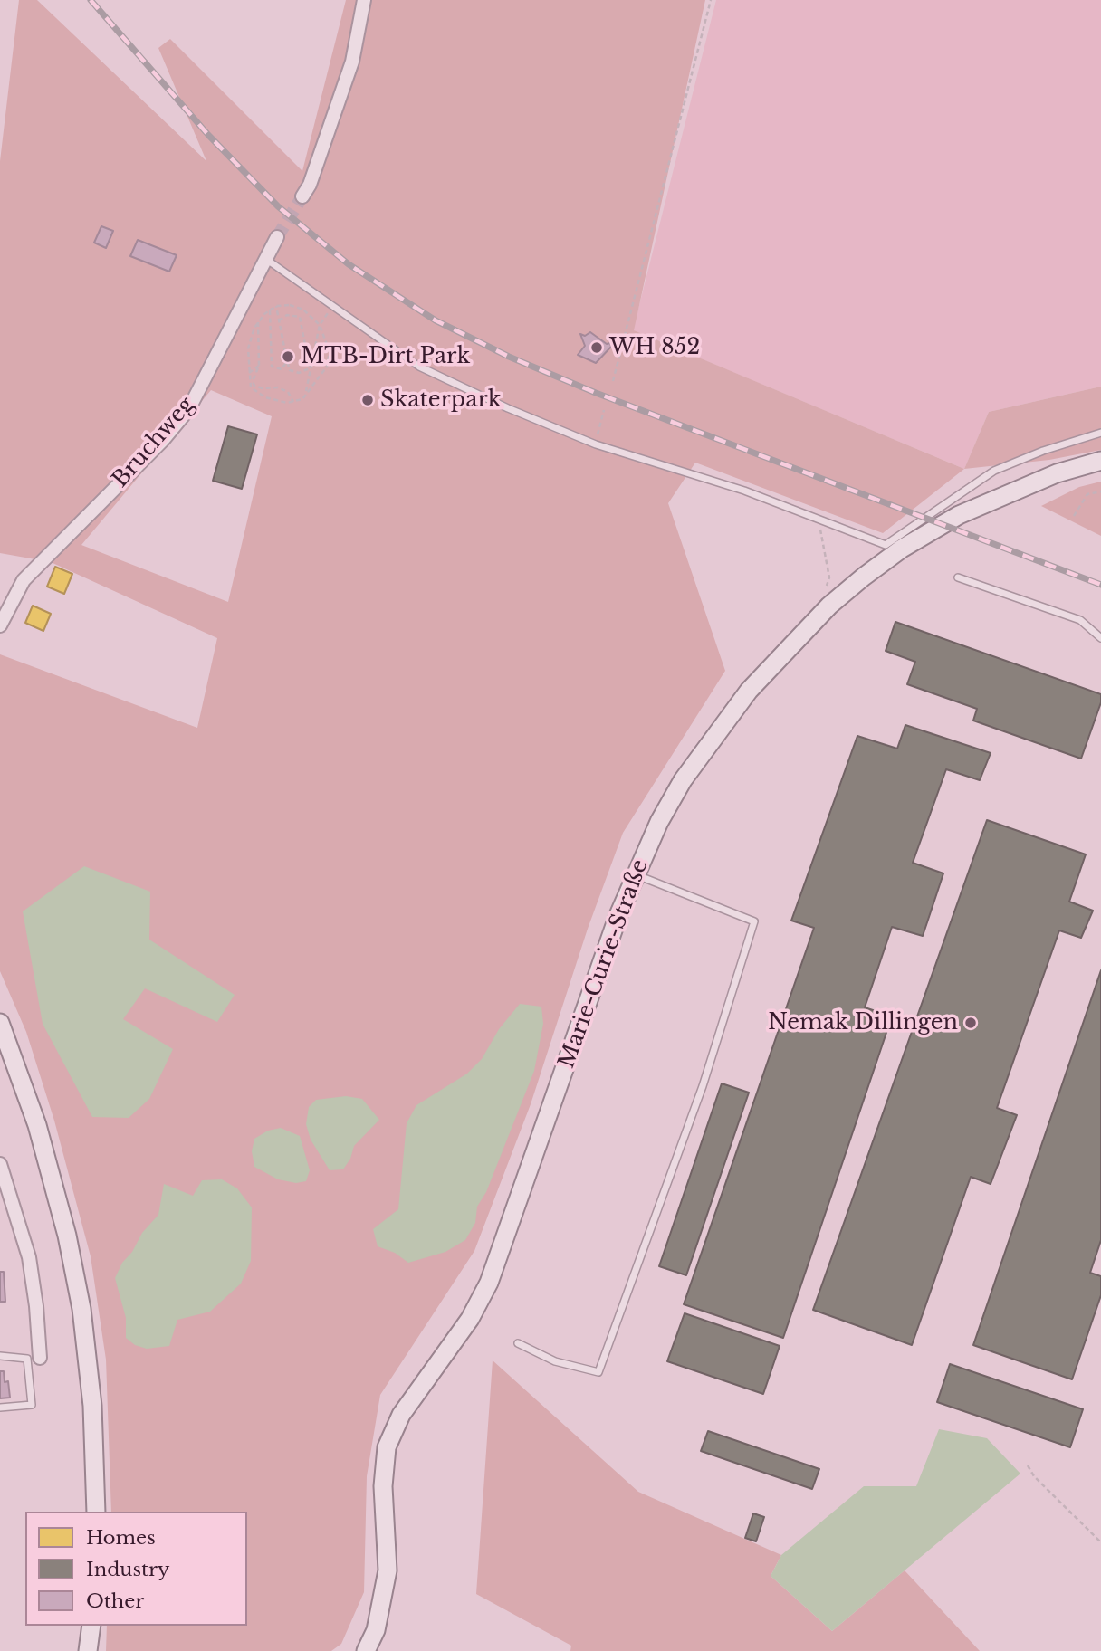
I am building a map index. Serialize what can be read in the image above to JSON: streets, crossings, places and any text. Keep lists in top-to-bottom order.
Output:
{
  "streets": {
    "main road": ["Marie-Curie-Straße"],
    "street": ["Bruchweg"]
  },
  "places": [
    "WH 852",
    "MTB-Dirt Park",
    "Skaterpark",
    "Nemak Dillingen"
  ],
  "legend": ["Homes", "Industry", "Other"]
}
